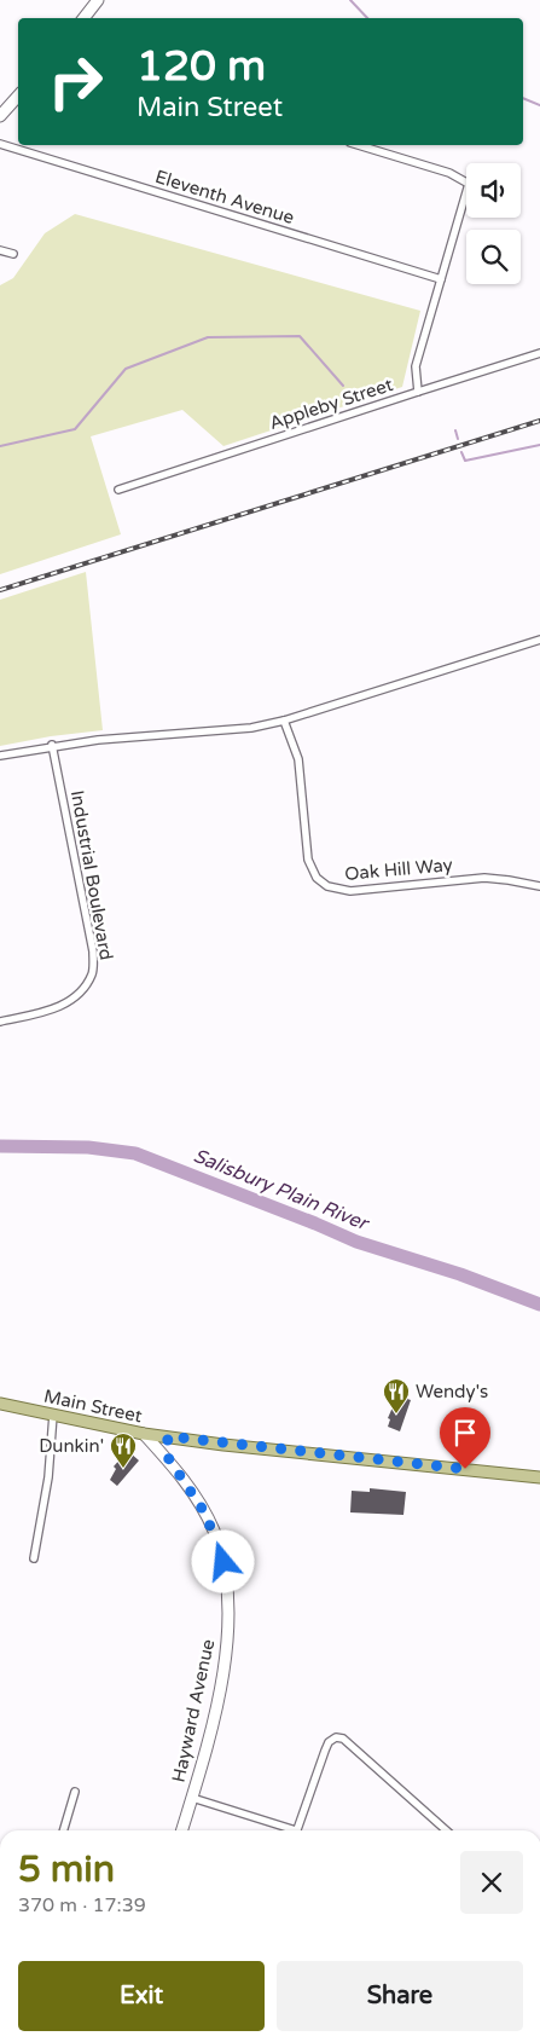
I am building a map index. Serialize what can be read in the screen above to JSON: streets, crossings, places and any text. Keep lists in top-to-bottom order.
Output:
{
  "streets": {
    "main road": ["Main Street", "Hayward Avenue"],
    "street": [
      "Eleventh Avenue",
      "Appleby Street",
      "Oak Hill Way",
      "Industrial Boulevard"
    ]
  },
  "crossings": [
    ["Eleventh Avenue", "Appleby Street"],
    ["Main Street", "Hayward Avenue"]
  ],
  "water": ["Salisbury Plain River"],
  "places": {
    "restaurant": ["Wendy's", "Dunkin'"]
  },
  "page": {
    "turn": ["120 m", "Main Street"],
    "heading": ["5 min", "370 m · 17:39"],
    "buttons": ["Exit", "Share"]
  }
}
